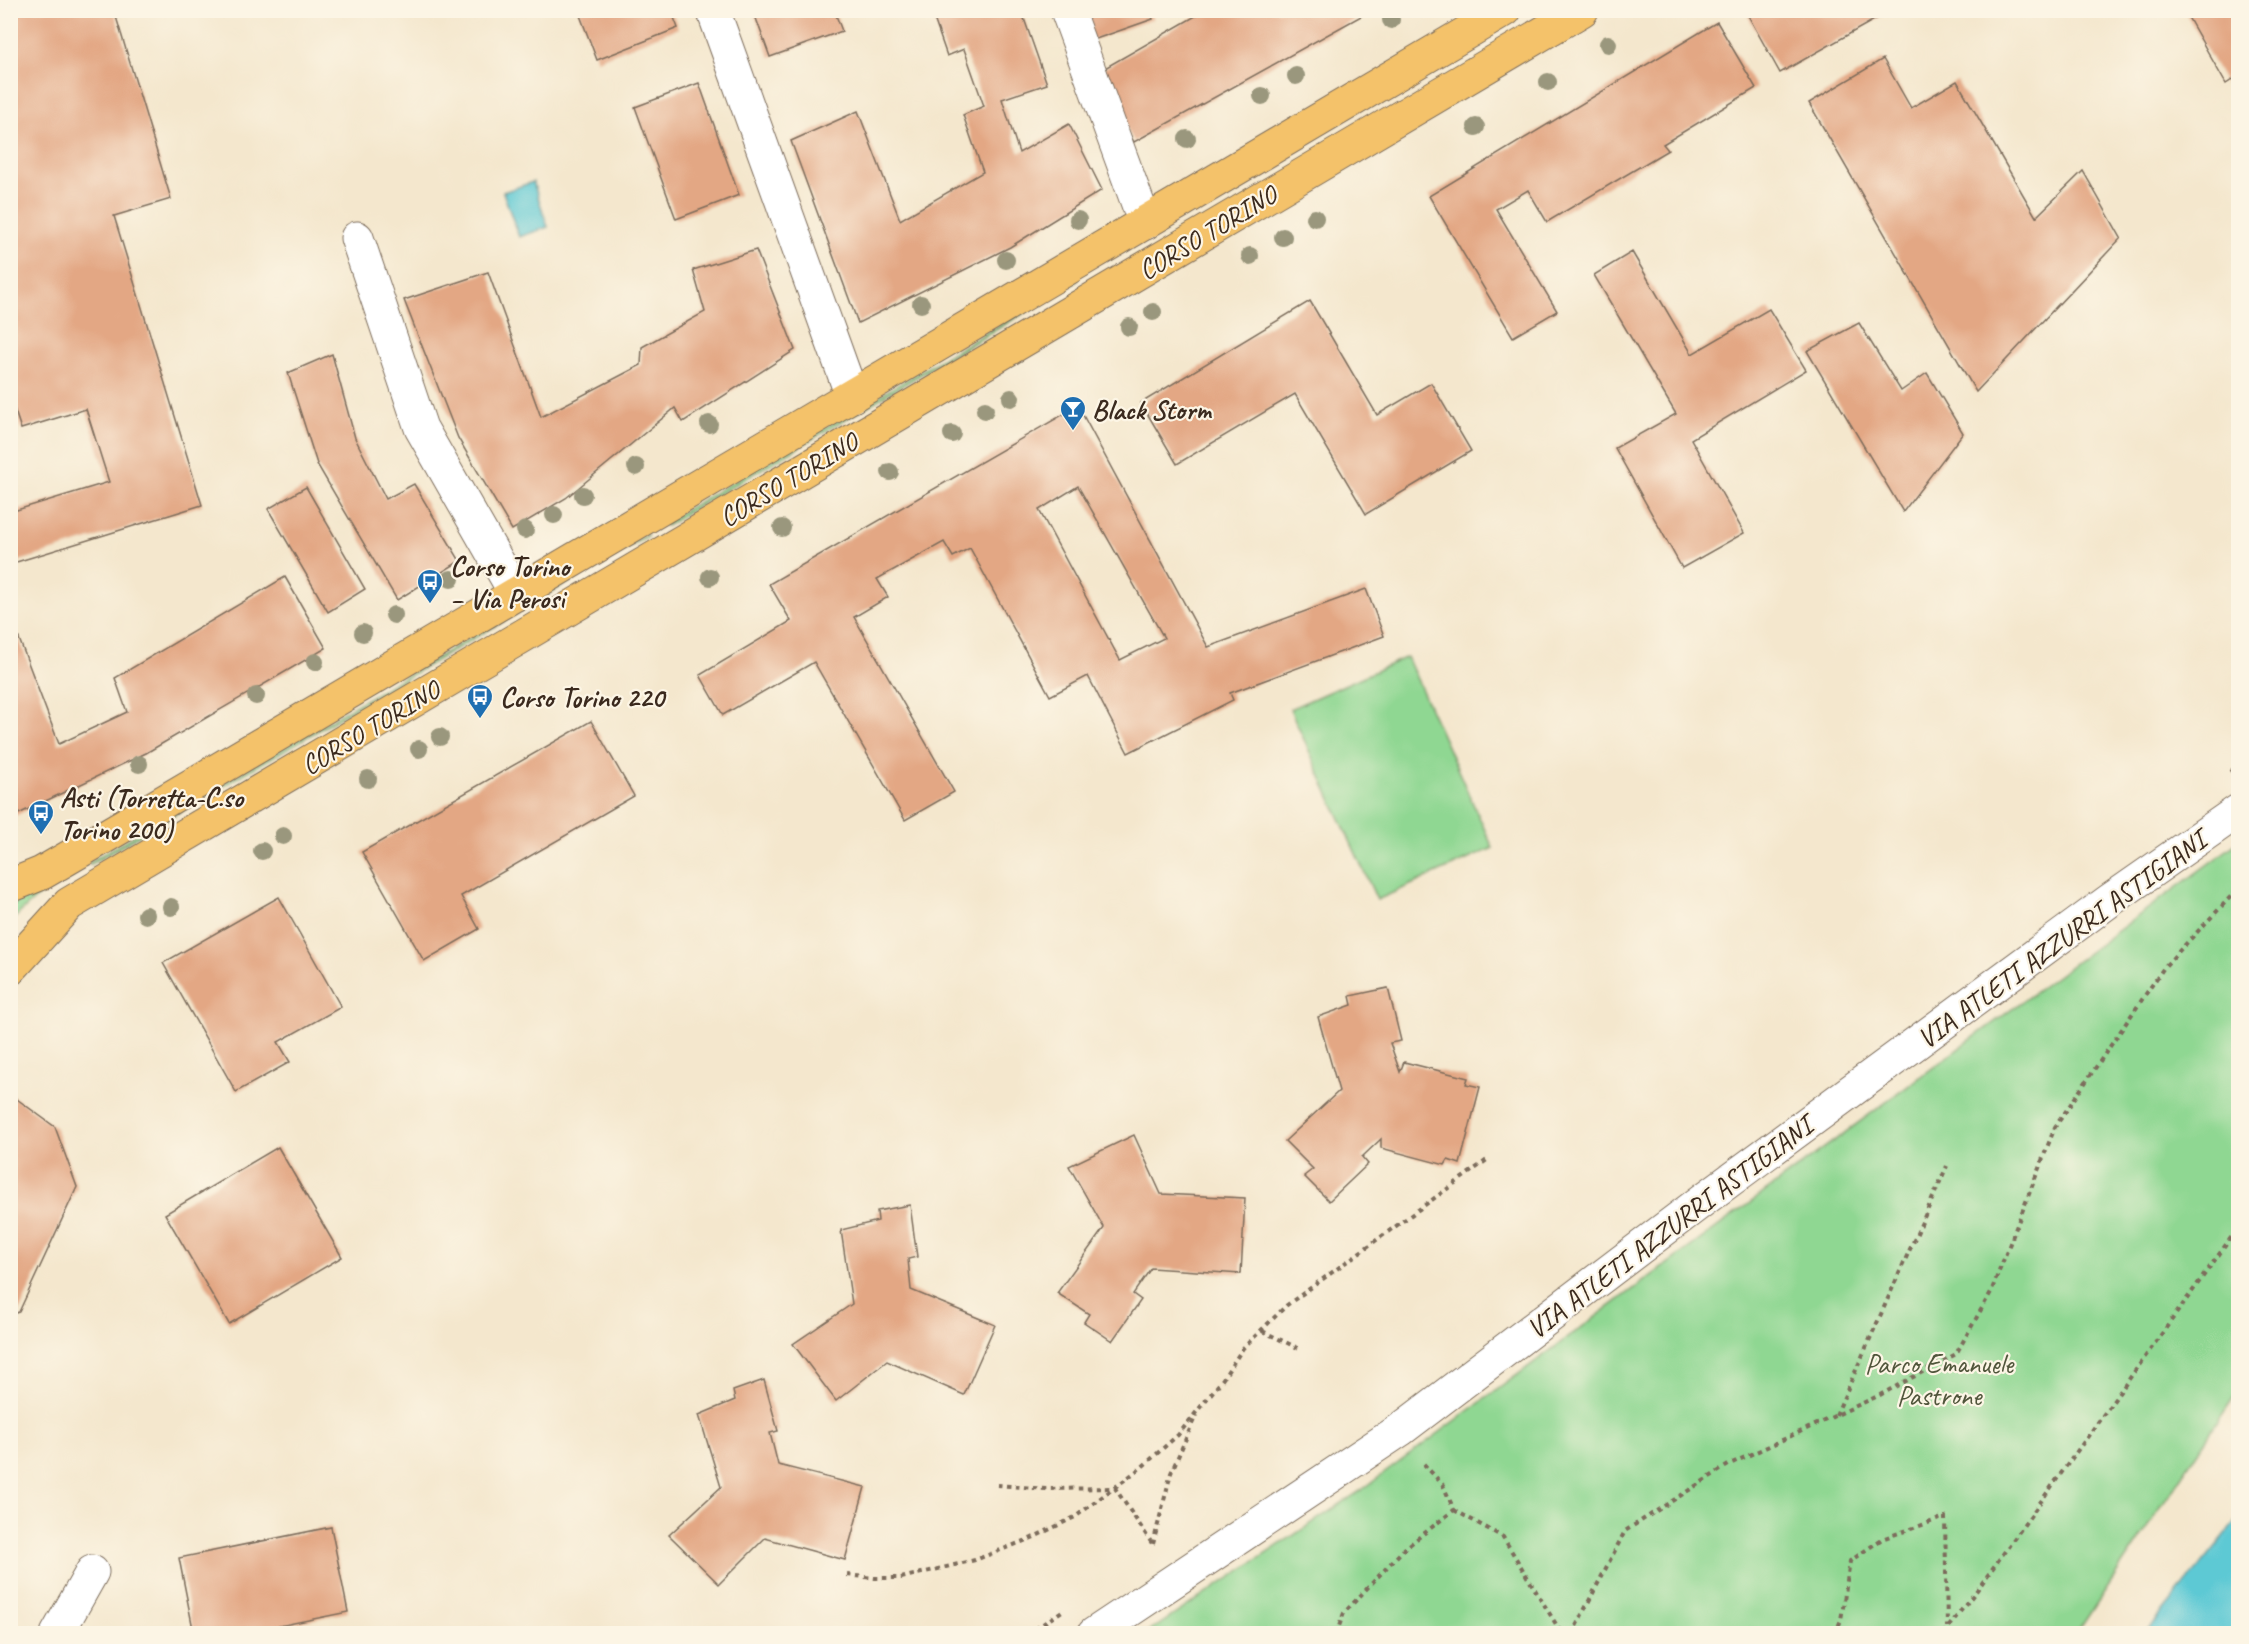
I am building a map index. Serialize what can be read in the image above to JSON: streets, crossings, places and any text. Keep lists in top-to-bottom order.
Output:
{
  "streets": {
    "main road": ["CORSO TORINO"],
    "street": ["VIA ATLETI AZZURRI ASTIGIANI"]
  },
  "parks": ["Parco Emanuele Pastrone"],
  "places": {
    "bar": ["Black Storm"],
    "bus stop": ["Corso Torino – Via Perosi", "Corso Torino 220", "Asti (Torretta-C.so Torino 200)"]
  }
}
